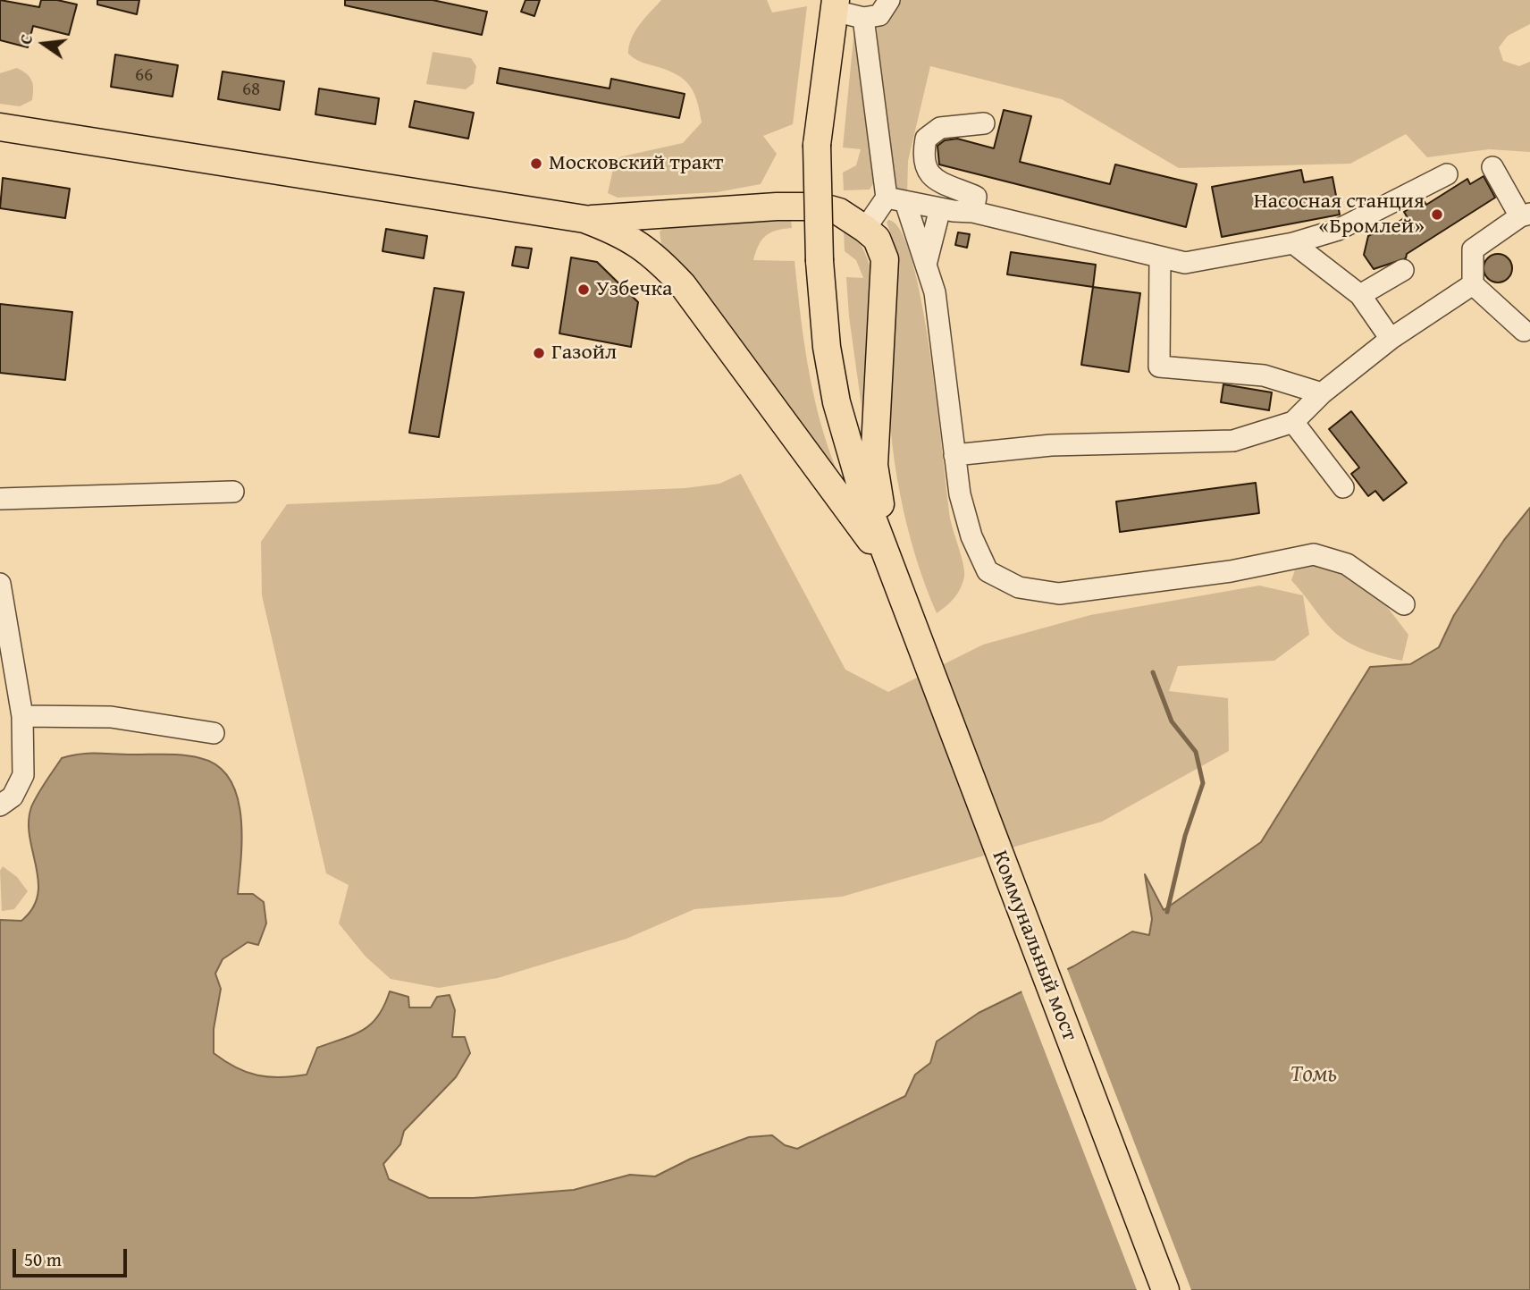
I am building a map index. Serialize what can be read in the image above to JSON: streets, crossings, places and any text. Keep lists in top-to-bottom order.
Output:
{
  "streets": {
    "main road": ["Коммунальный мост"]
  },
  "water": ["Томь"],
  "places": [
    "Московский тракт",
    "Насосная станция «Бромлей»",
    "Узбечка",
    "Газойл"
  ],
  "house_numbers": ["66", "68"],
  "scale_bar": "50 m",
  "north": "left"
}
